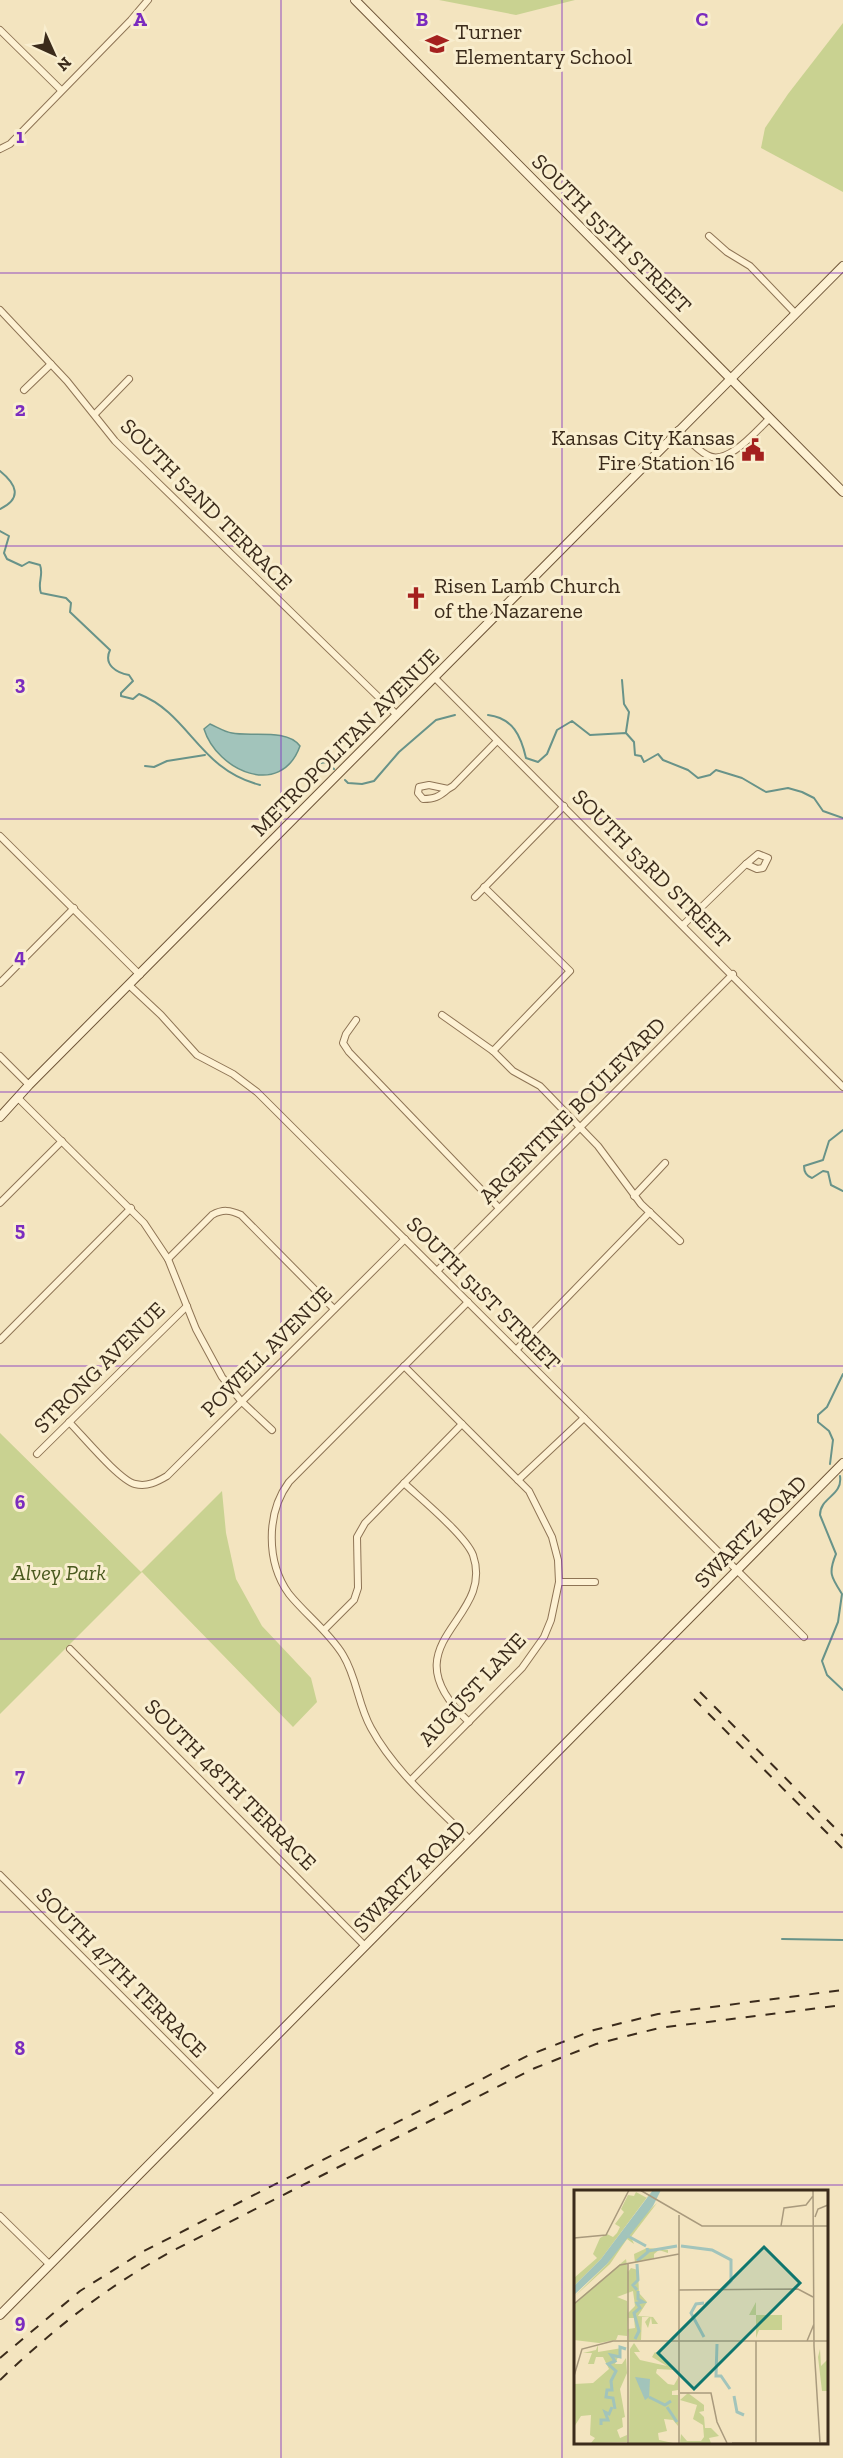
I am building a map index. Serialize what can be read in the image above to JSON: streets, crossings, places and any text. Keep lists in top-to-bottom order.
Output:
{
  "streets": {
    "street": [
      "SOUTH 55TH STREET",
      "SOUTH 52ND TERRACE",
      "METROPOLITAN AVENUE",
      "SOUTH 53RD STREET",
      "ARGENTINE BOULEVARD",
      "SOUTH 51ST STREET",
      "POWELL AVENUE",
      "STRONG AVENUE",
      "SWARTZ ROAD",
      "AUGUST LANE",
      "SOUTH 48TH TERRACE",
      "SOUTH 47TH TERRACE"
    ]
  },
  "crossings": [
    ["SOUTH 55TH STREET", "METROPOLITAN AVENUE"],
    ["SOUTH 52ND TERRACE", "METROPOLITAN AVENUE"],
    ["METROPOLITAN AVENUE", "SOUTH 53RD STREET"],
    ["METROPOLITAN AVENUE", "SOUTH 51ST STREET"],
    ["SOUTH 53RD STREET", "ARGENTINE BOULEVARD"],
    ["ARGENTINE BOULEVARD", "SOUTH 51ST STREET"],
    ["SOUTH 51ST STREET", "POWELL AVENUE"],
    ["SOUTH 51ST STREET", "SWARTZ ROAD"],
    ["POWELL AVENUE", "STRONG AVENUE"],
    ["SWARTZ ROAD", "SOUTH 48TH TERRACE"],
    ["SWARTZ ROAD", "SOUTH 47TH TERRACE"]
  ],
  "parks": ["Alvey Park"],
  "places": {
    "school or university": ["Turner Elementary School"],
    "public building": ["Kansas City Kansas Fire Station 16"],
    "church": ["Risen Lamb Church of the Nazarene"]
  },
  "north": "bottom right",
  "grid": {
    "columns": ["A", "B", "C"],
    "rows": [
      "1",
      "2",
      "3",
      "4",
      "5",
      "6",
      "7",
      "8",
      "9"
    ]
  }
}
